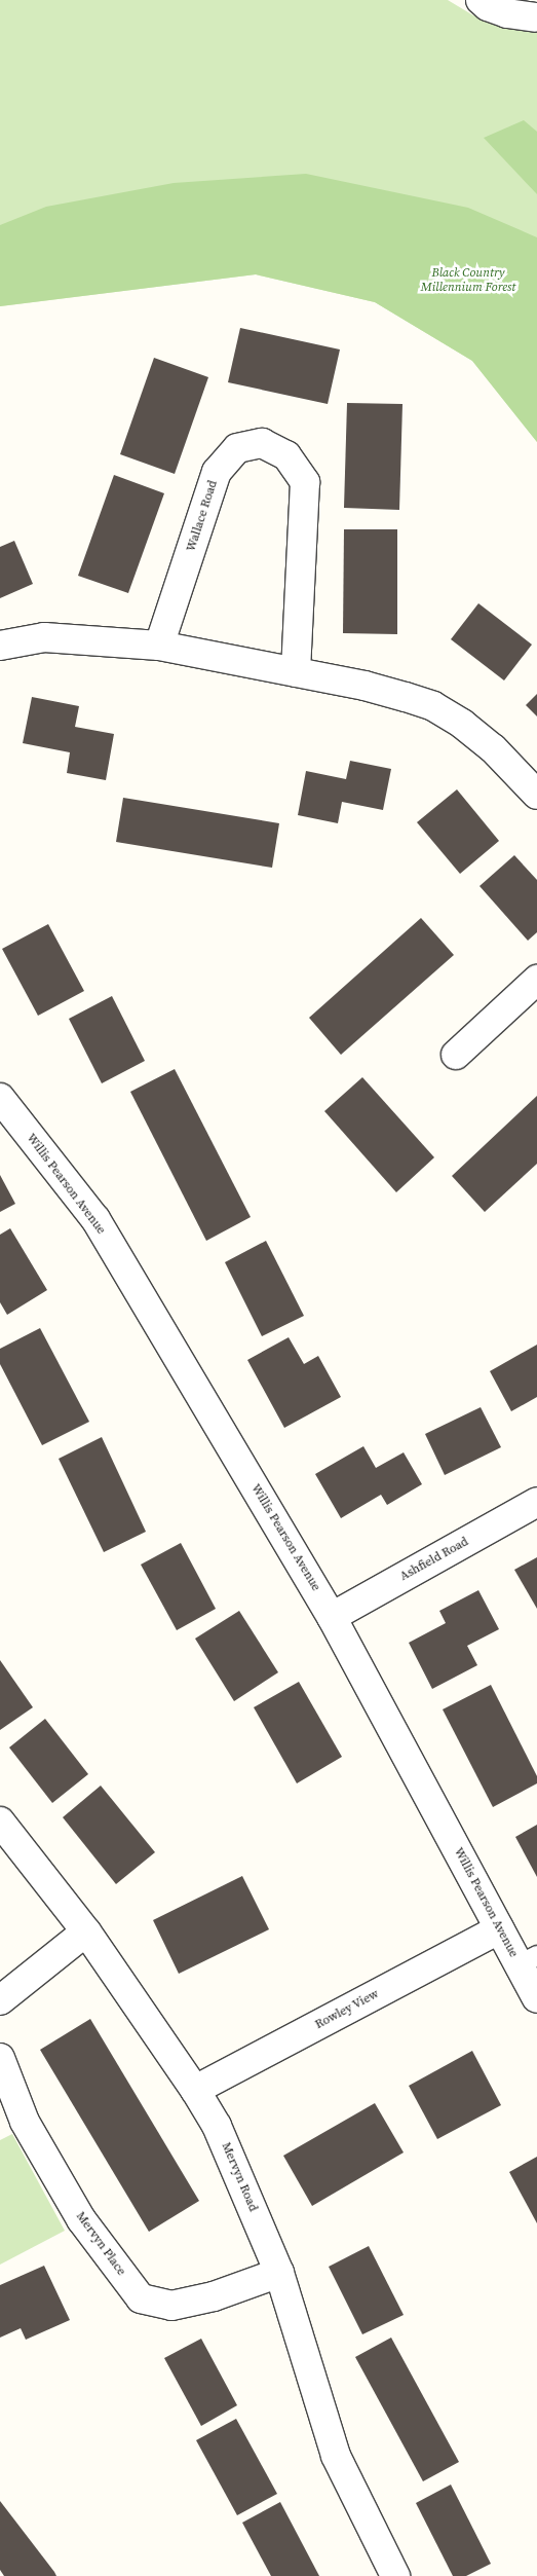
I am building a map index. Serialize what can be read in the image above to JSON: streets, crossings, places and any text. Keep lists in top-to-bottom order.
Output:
{
  "streets": {
    "street": [
      "Wallace Road",
      "Willis Pearson Avenue",
      "Ashfield Road",
      "Rowley View",
      "Mervyn Road",
      "Mervyn Place"
    ]
  },
  "crossings": [
    ["Willis Pearson Avenue", "Ashfield Road"],
    ["Willis Pearson Avenue", "Rowley View"],
    ["Rowley View", "Mervyn Road"],
    ["Mervyn Road", "Mervyn Place"]
  ],
  "parks": ["Black Country Millennium Forest"]
}
